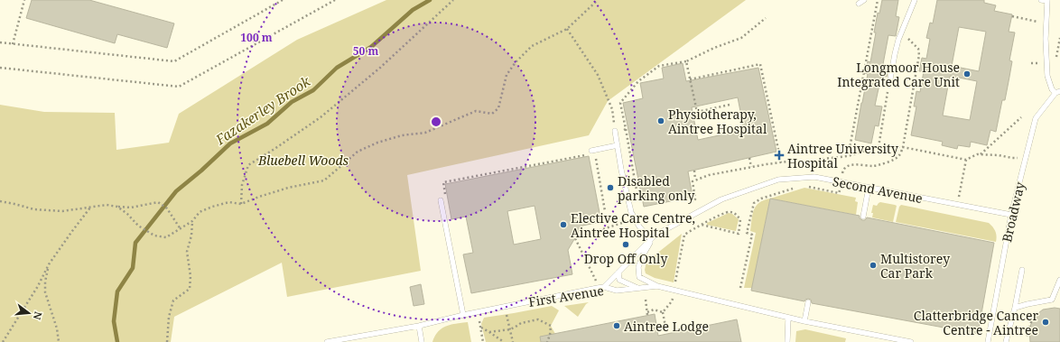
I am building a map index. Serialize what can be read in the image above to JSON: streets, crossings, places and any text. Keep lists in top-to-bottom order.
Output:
{
  "streets": {
    "lane": ["Second Avenue", "Broadway", "First Avenue"]
  },
  "crossings": [
    ["Second Avenue", "Broadway"],
    ["Second Avenue", "First Avenue"]
  ],
  "water": ["Fazakerley Brook"],
  "parks": ["Bluebell Woods"],
  "places": {
    "other": [
      "Longmoor House Integrated Care Unit",
      "Physiotherapy, Aintree Hospital",
      "Disabled parking only",
      "Elective Care Centre, Aintree Hospital",
      "Drop Off Only",
      "Multistorey Car Park",
      "Clatterbridge Cancer Centre - Aintree",
      "Aintree Lodge"
    ],
    "health": ["Aintree University Hospital"]
  },
  "north": "right",
  "rings": ["100 m", "50 m"]
}
